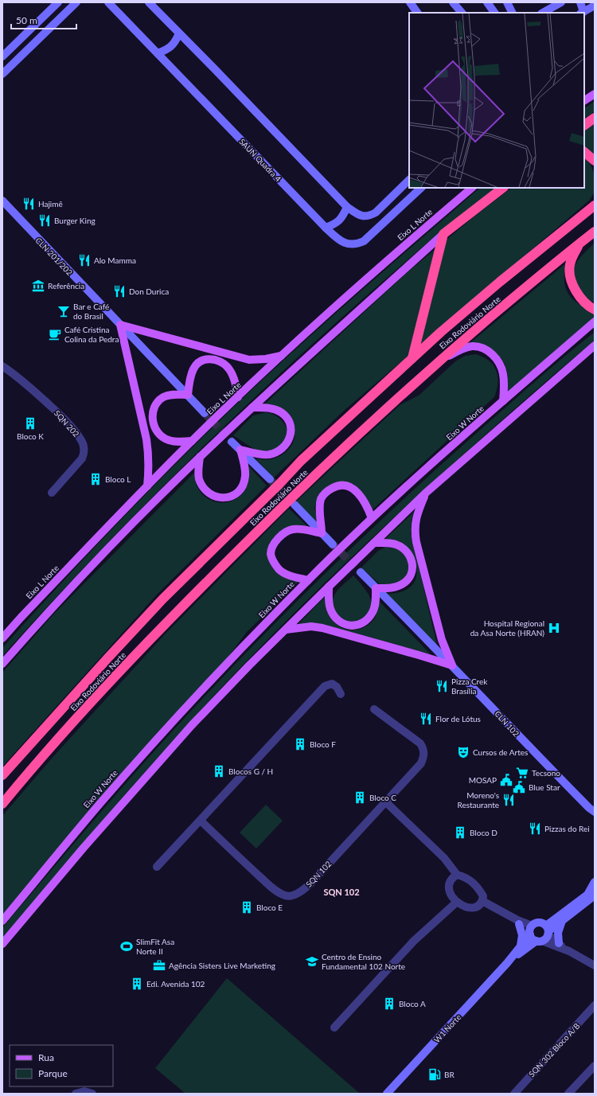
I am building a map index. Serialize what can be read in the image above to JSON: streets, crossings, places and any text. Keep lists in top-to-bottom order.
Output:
{
  "streets": {
    "highway": ["Eixo Rodoviário Norte"],
    "main road": ["Eixo L Norte", "Eixo W Norte"],
    "street": [
      "SAUN Quadra 4",
      "CLN 201/202",
      "SQN 202",
      "CLN 102",
      "SQN 102",
      "W1 Norte",
      "SQN 302 Bloco A/B"
    ]
  },
  "districts": ["SQN 102"],
  "places": {
    "restaurant": [
      "Hajimê",
      "Burger King",
      "Alo Mamma",
      "Don Durica",
      "Pizza Crek Brasília",
      "Flor de Lótus",
      "Moreno's Restaurante",
      "Pizzas do Rei"
    ],
    "museum": ["Referência"],
    "bar": ["Bar e Café do Brasil"],
    "cafe": ["Café Cristina Colina da Pedra"],
    "building": [
      "Bloco K",
      "Bloco L",
      "Bloco F",
      "Blocos G / H",
      "Bloco C",
      "Bloco D",
      "Bloco E",
      "Edi. Avenida 102",
      "Bloco A"
    ],
    "hospital": ["Hospital Regional da Asa Norte (HRAN)"],
    "theatre": ["Cursos de Artes"],
    "supermarket": ["Tecsono"],
    "public building": ["MOSAP", "Blue Star"],
    "sports": ["SlimFit Asa Norte II"],
    "school or university": ["Centro de Ensino Fundamental 102 Norte"],
    "office": ["Agência Sisters Live Marketing"],
    "fuel station": ["BR"]
  },
  "legend": ["Rua", "Parque"],
  "scale_bar": "50 m"
}
